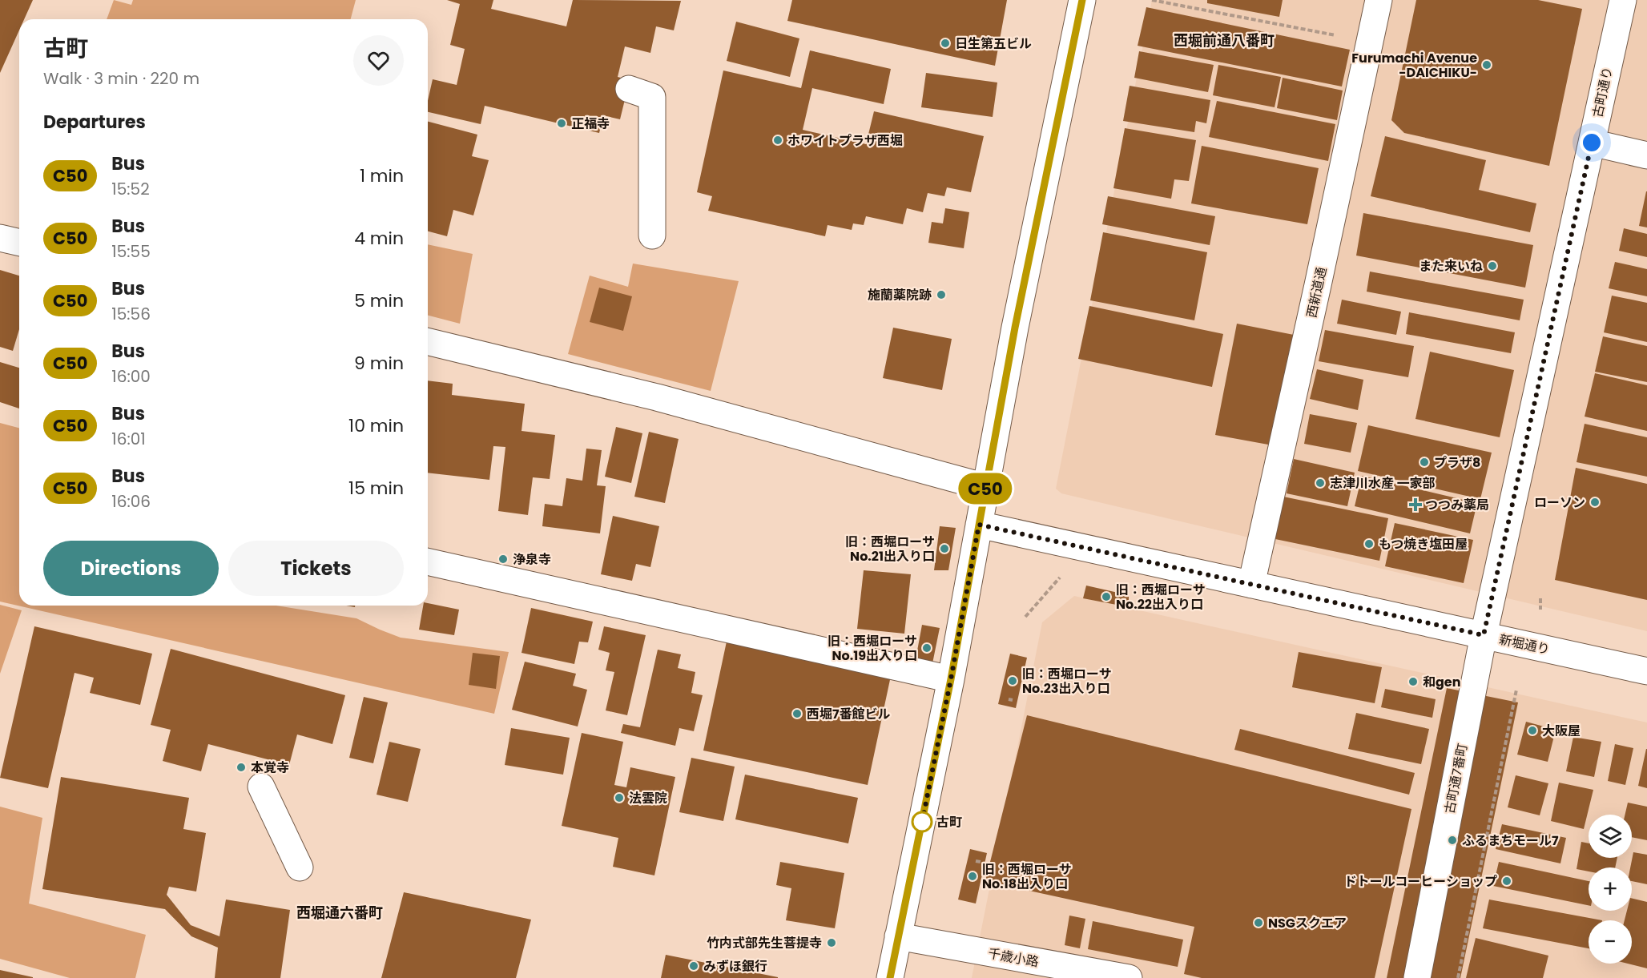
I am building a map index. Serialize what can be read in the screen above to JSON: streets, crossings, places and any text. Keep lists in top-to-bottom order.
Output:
{
  "streets": {
    "street": [
      "古町通り",
      "西新道通",
      "新堀通り",
      "古町通7番町",
      "千歳小路"
    ]
  },
  "crossings": [
    ["古町通り", "新堀通り"],
    ["古町通り", "古町通7番町"],
    ["西新道通", "新堀通り"],
    ["新堀通り", "古町通7番町"]
  ],
  "districts": ["西堀前通八番町", "西堀通六番町"],
  "places": {
    "other": [
      "日生第五ビル",
      "Furumachi Avenue -DAICHIKU-",
      "正福寺",
      "ホワイトプラザ西堀",
      "また来いね",
      "施蘭薬院跡",
      "プラザ8",
      "志津川水産 一家部",
      "ローソン",
      "もつ焼き塩田屋",
      "旧：西堀ローサ No.21出入り口",
      "浄泉寺",
      "旧：西堀ローサ No.22出入り口",
      "旧：西堀ローサ No.19出入り口",
      "旧：西堀ローサ No.23出入り口",
      "和gen",
      "西堀7番館ビル",
      "大阪屋",
      "本覚寺",
      "法雲院",
      "古町",
      "ふるまちモール7",
      "旧：西堀ローサ No.18出入り口",
      "ドトールコーヒーショップ",
      "NSGスクエア",
      "竹内式部先生菩提寺",
      "みずほ銀行"
    ],
    "health": ["つつみ薬局"]
  },
  "lines": ["bus line C50"],
  "page": {
    "on_map": "C50",
    "heading": [
      ["古町", "Walk · 3 min · 220 m"],
      "Departures"
    ],
    "list": [
      {
        "mark": "C50",
        "name": "Bus",
        "note": "15:52",
        "value": "1 min"
      },
      {
        "mark": "C50",
        "name": "Bus",
        "note": "15:55",
        "value": "4 min"
      },
      {
        "mark": "C50",
        "name": "Bus",
        "note": "15:56",
        "value": "5 min"
      },
      {
        "mark": "C50",
        "name": "Bus",
        "note": "16:00",
        "value": "9 min"
      },
      {
        "mark": "C50",
        "name": "Bus",
        "note": "16:01",
        "value": "10 min"
      },
      {
        "mark": "C50",
        "name": "Bus",
        "note": "16:06",
        "value": "15 min"
      }
    ],
    "buttons": ["Directions", "Tickets"],
    "map_buttons": ["+", "−"]
  }
}
